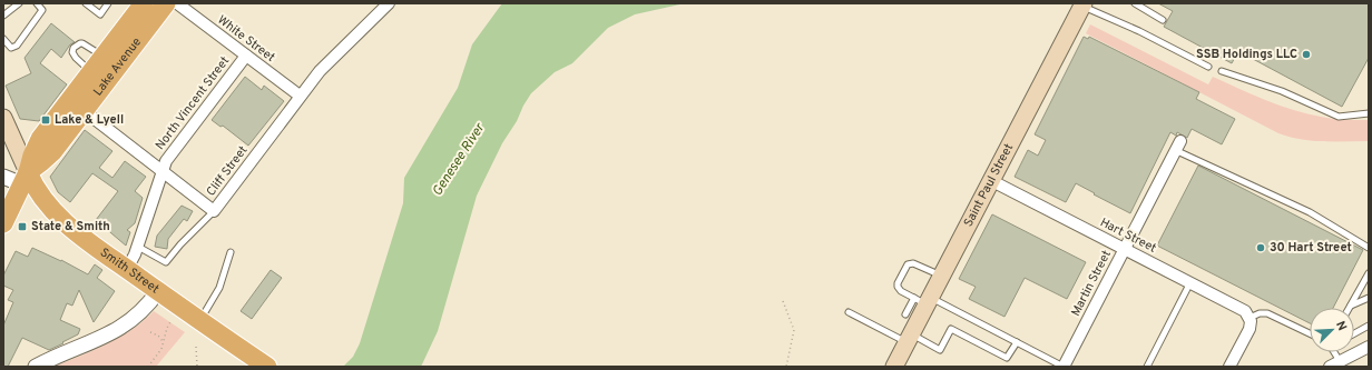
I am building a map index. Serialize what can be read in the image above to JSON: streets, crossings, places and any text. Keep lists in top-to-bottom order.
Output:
{
  "streets": {
    "main road": ["Lake Avenue", "Saint Paul Street", "Smith Street"],
    "street": [
      "White Street",
      "North Vincent Street",
      "Cliff Street",
      "Hart Street",
      "Martin Street"
    ]
  },
  "crossings": [
    ["White Street", "North Vincent Street"],
    ["White Street", "Cliff Street"],
    ["Lake Avenue", "Cliff Street"],
    ["Lake Avenue", "Smith Street"],
    ["North Vincent Street", "Cliff Street"],
    ["North Vincent Street", "Smith Street"],
    ["Saint Paul Street", "Hart Street"],
    ["Hart Street", "Martin Street"]
  ],
  "water": ["Genesee River"],
  "places": {
    "other": ["SSB Holdings LLC", "30 Hart Street"],
    "transit": ["Lake & Lyell", "State & Smith"]
  },
  "north": "top right"
}
